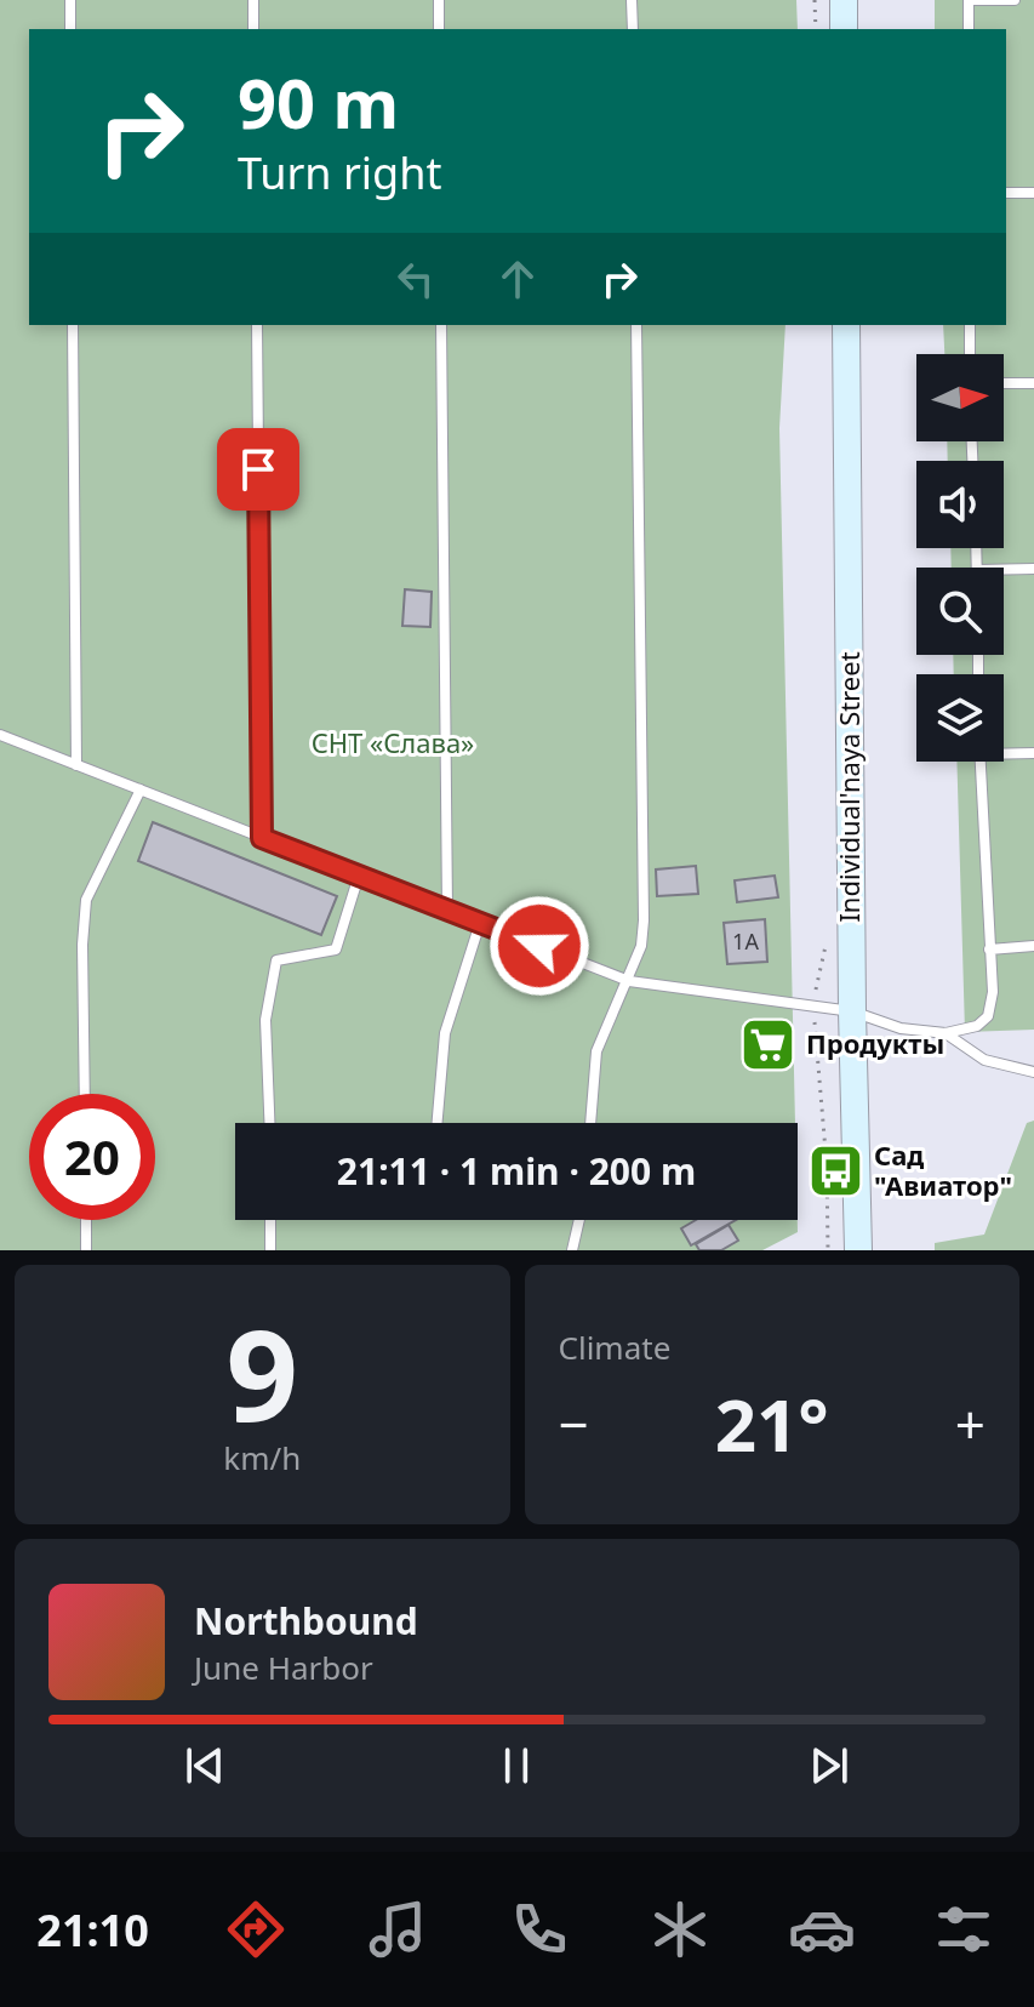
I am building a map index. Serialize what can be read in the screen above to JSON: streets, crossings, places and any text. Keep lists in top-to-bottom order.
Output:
{
  "streets": {
    "main road": ["Individual'naya Street"]
  },
  "parks": ["СНТ «Слава»"],
  "places": {
    "supermarket": ["Продукты"],
    "bus stop": ["Сад \"Авиатор\""]
  },
  "house_numbers": ["1А"],
  "north": "right",
  "page": {
    "turn": ["90 m", "Turn right"],
    "limit": "20",
    "trip": "21:11 · 1 min · 200 m",
    "tile": [
      ["9", "km/h"],
      "Climate"
    ],
    "heat": ["−", "21°", "+"],
    "song": ["Northbound", "June Harbor"],
    "tabs": "21:10"
  }
}
